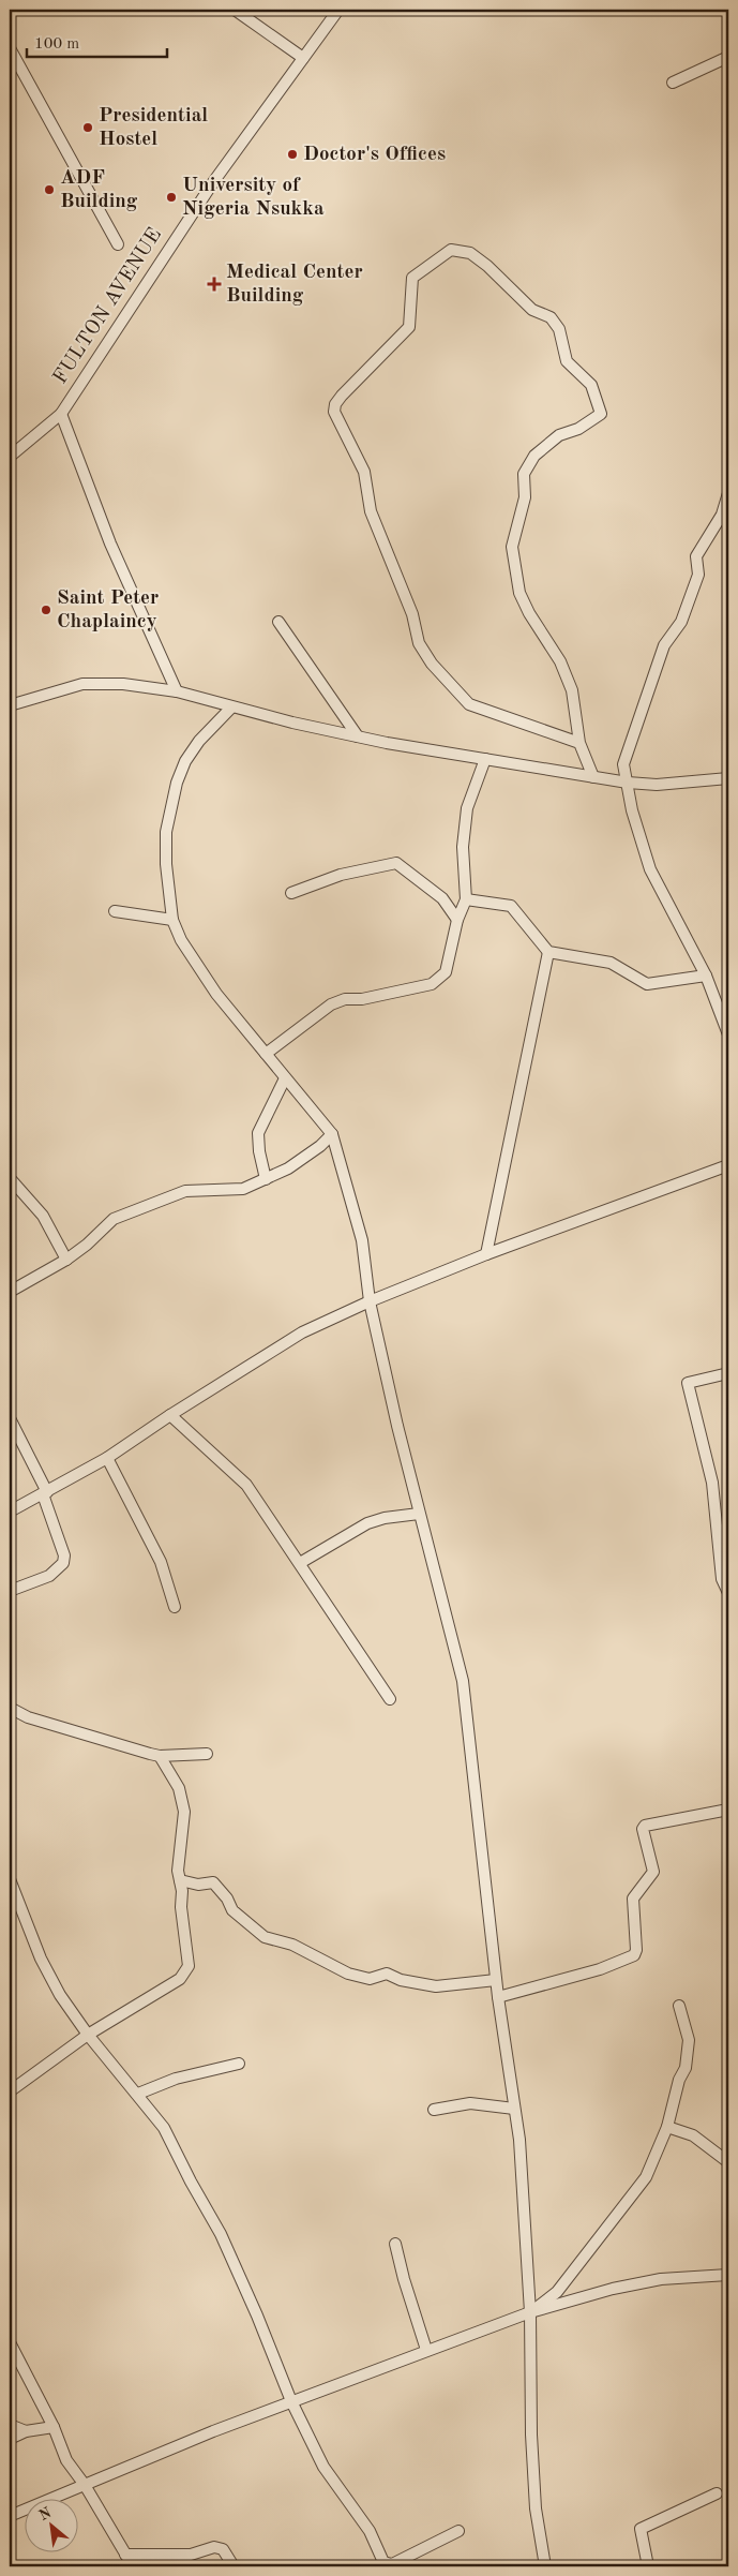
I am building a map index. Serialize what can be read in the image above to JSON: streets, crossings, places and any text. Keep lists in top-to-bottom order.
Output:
{
  "streets": {
    "street": ["FULTON AVENUE"]
  },
  "places": {
    "other": [
      "Presidential Hostel",
      "Doctor's Offices",
      "ADF Building",
      "University of Nigeria Nsukka",
      "Saint Peter Chaplaincy"
    ],
    "health": ["Medical Center Building"]
  },
  "scale_bar": "100 m",
  "north": "top left"
}
